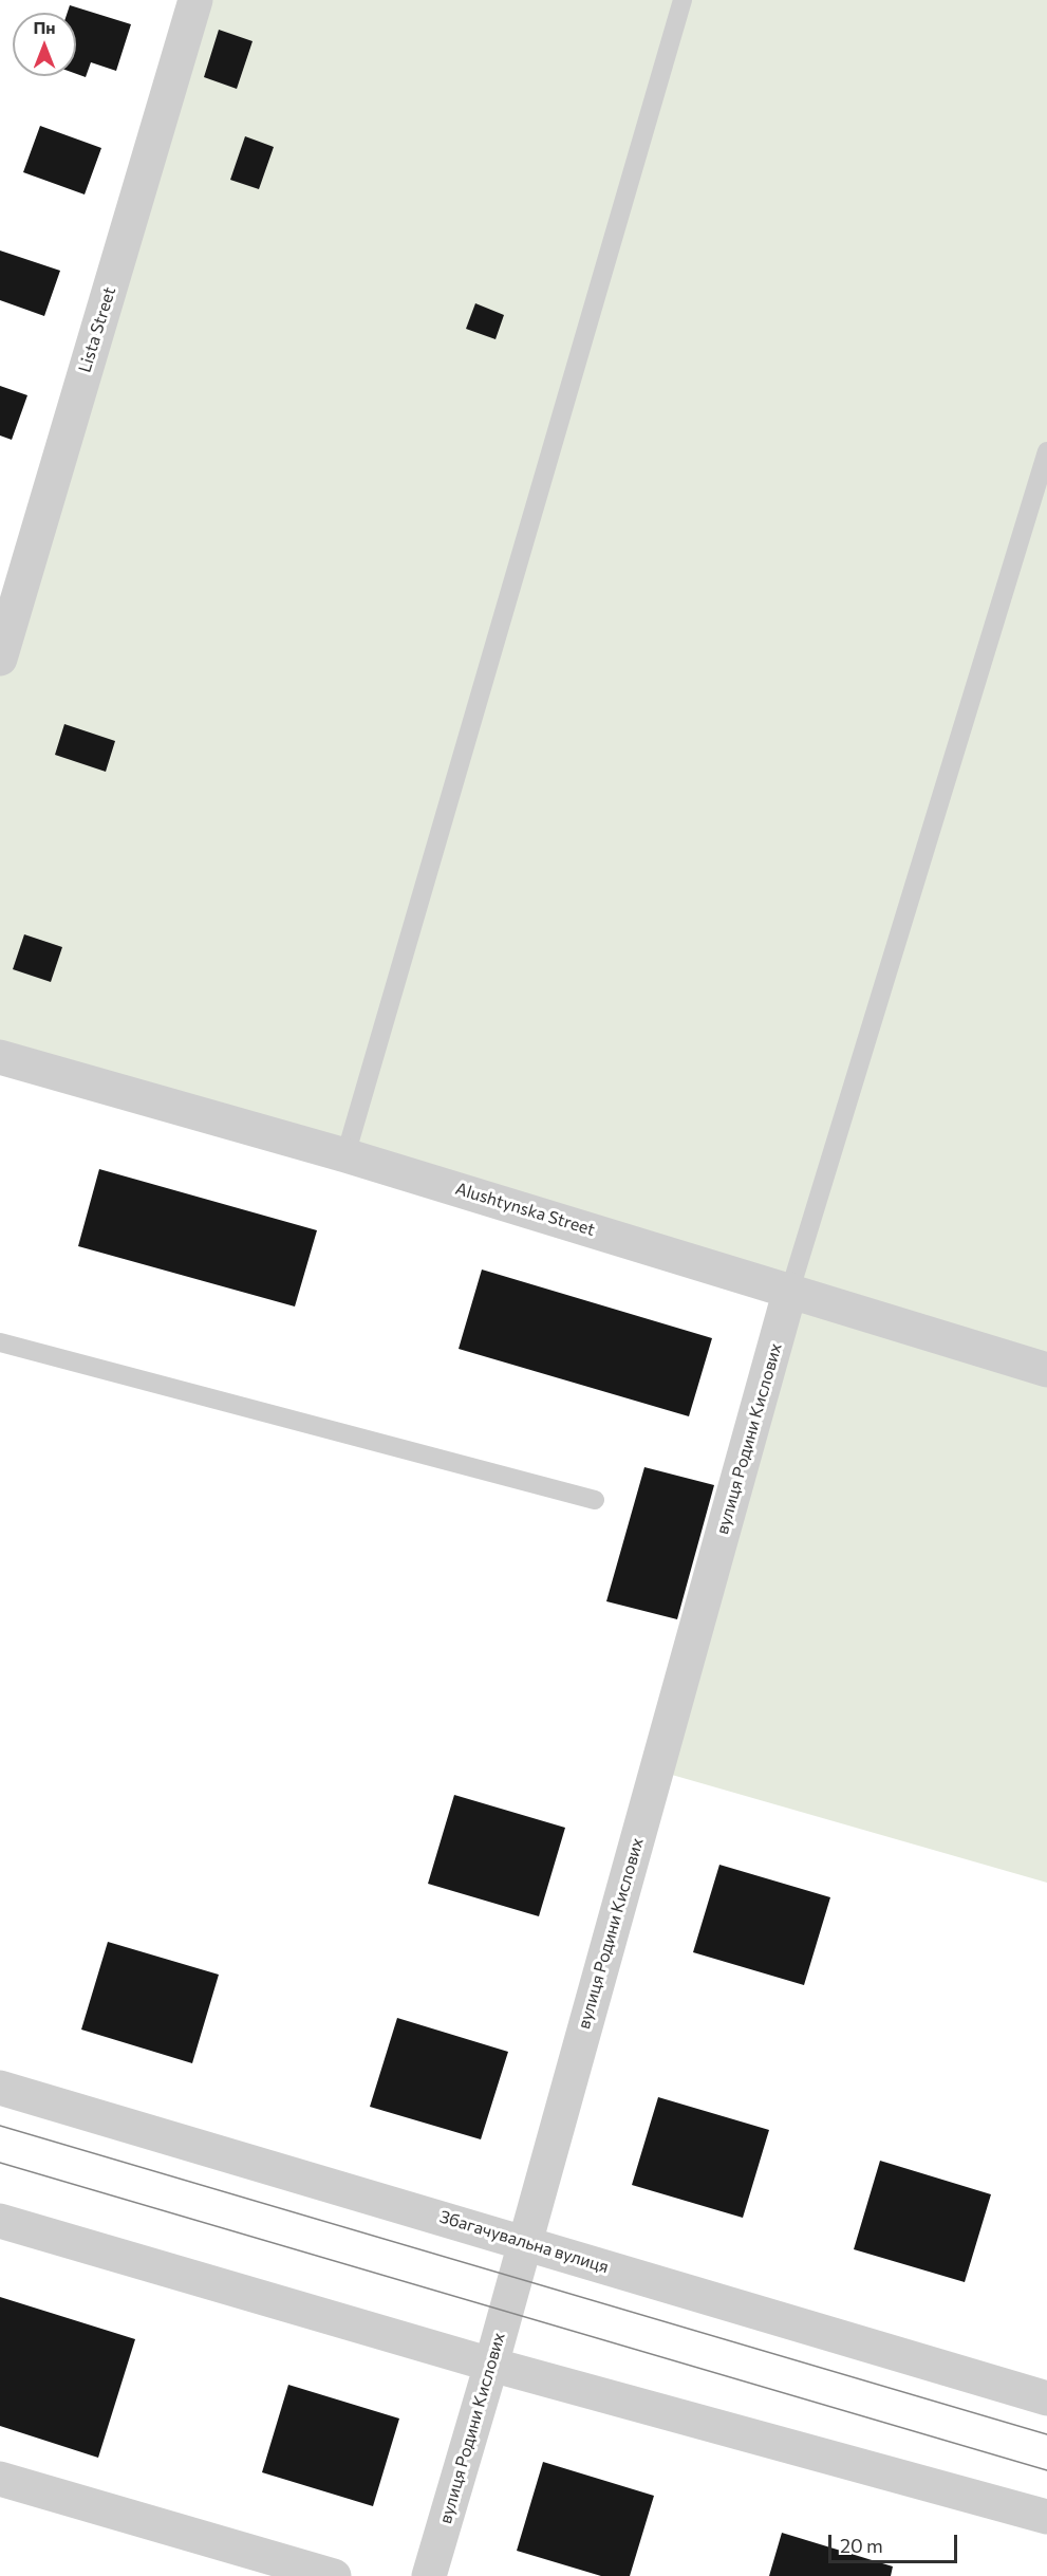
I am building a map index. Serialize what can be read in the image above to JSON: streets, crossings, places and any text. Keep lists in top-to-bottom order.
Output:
{
  "streets": {
    "street": [
      "Lista Street",
      "Alushtynska Street",
      "вулиця Родини Кислових",
      "Збагачувальна вулиця"
    ]
  },
  "crossings": [
    ["Alushtynska Street", "вулиця Родини Кислових"],
    ["вулиця Родини Кислових", "Збагачувальна вулиця"]
  ],
  "scale_bar": "20 m",
  "north": "top"
}
